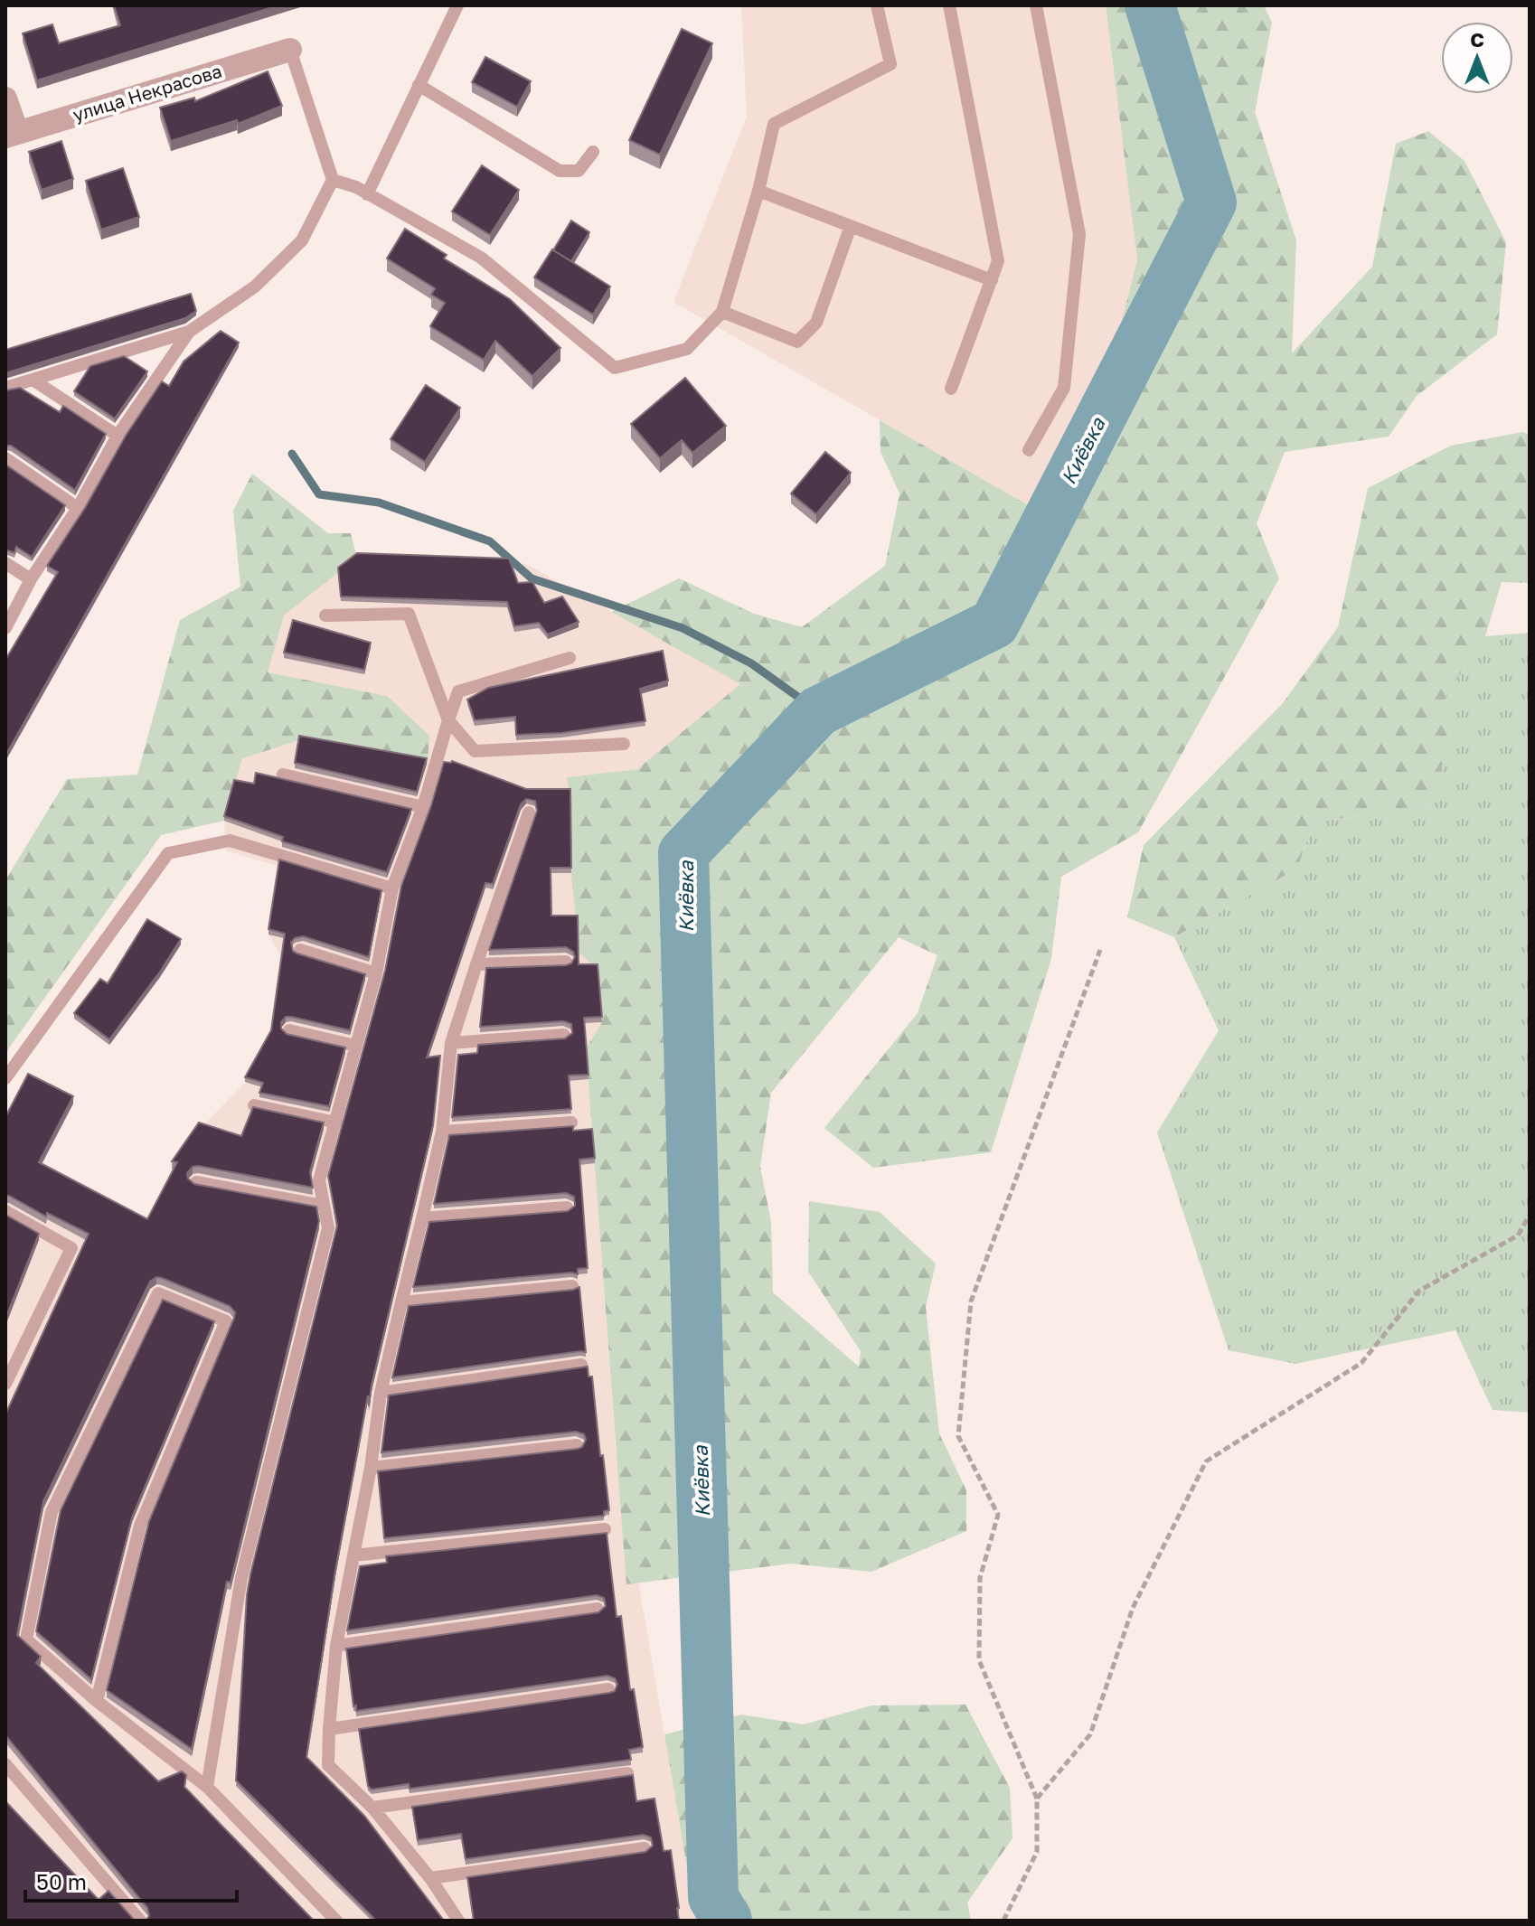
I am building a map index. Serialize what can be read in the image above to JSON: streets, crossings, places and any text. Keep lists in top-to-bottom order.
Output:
{
  "streets": {
    "street": ["улица Некрасова"]
  },
  "water": ["Киёвка"],
  "scale_bar": "50 m",
  "north": "top"
}
